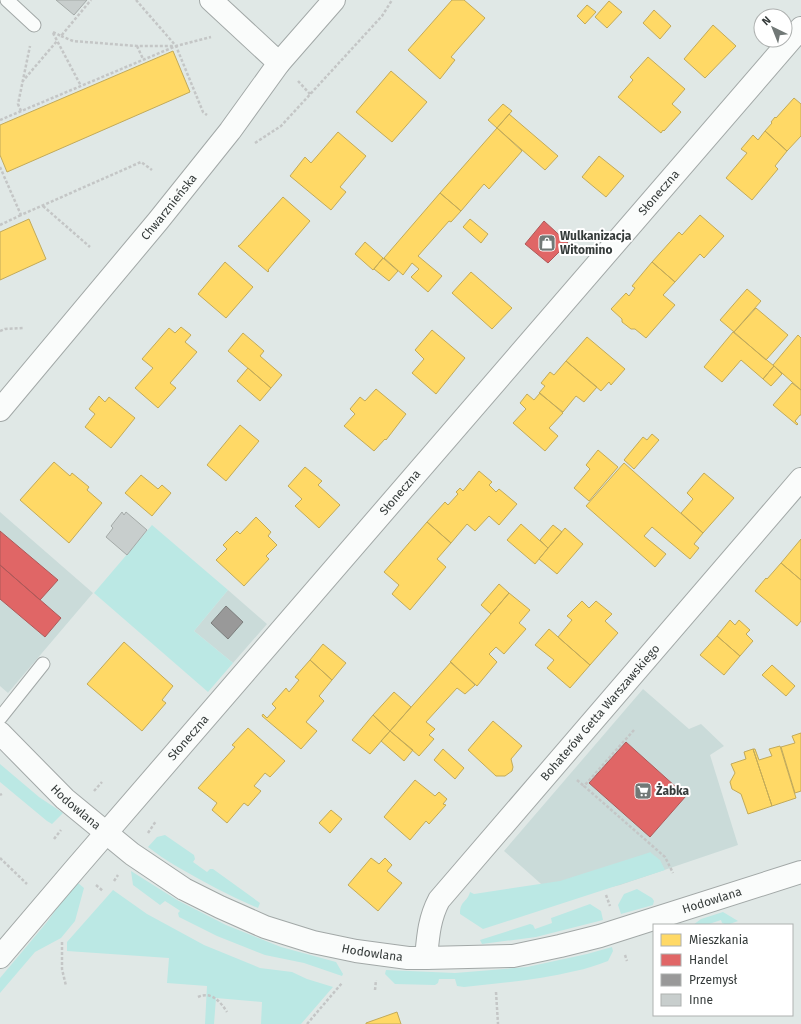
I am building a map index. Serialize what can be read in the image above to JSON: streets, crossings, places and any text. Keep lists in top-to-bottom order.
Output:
{
  "streets": {
    "street": [
      "Słoneczna",
      "Chwarznieńska",
      "Bohaterów Getta Warszawskiego",
      "Hodowlana"
    ]
  },
  "crossings": [
    ["Słoneczna", "Hodowlana"],
    ["Bohaterów Getta Warszawskiego", "Hodowlana"]
  ],
  "places": {
    "shop": ["Wulkanizacja Witomino"],
    "supermarket": ["Żabka"]
  },
  "legend": [
    "Mieszkania",
    "Handel",
    "Przemysł",
    "Inne"
  ],
  "north": "top left"
}
